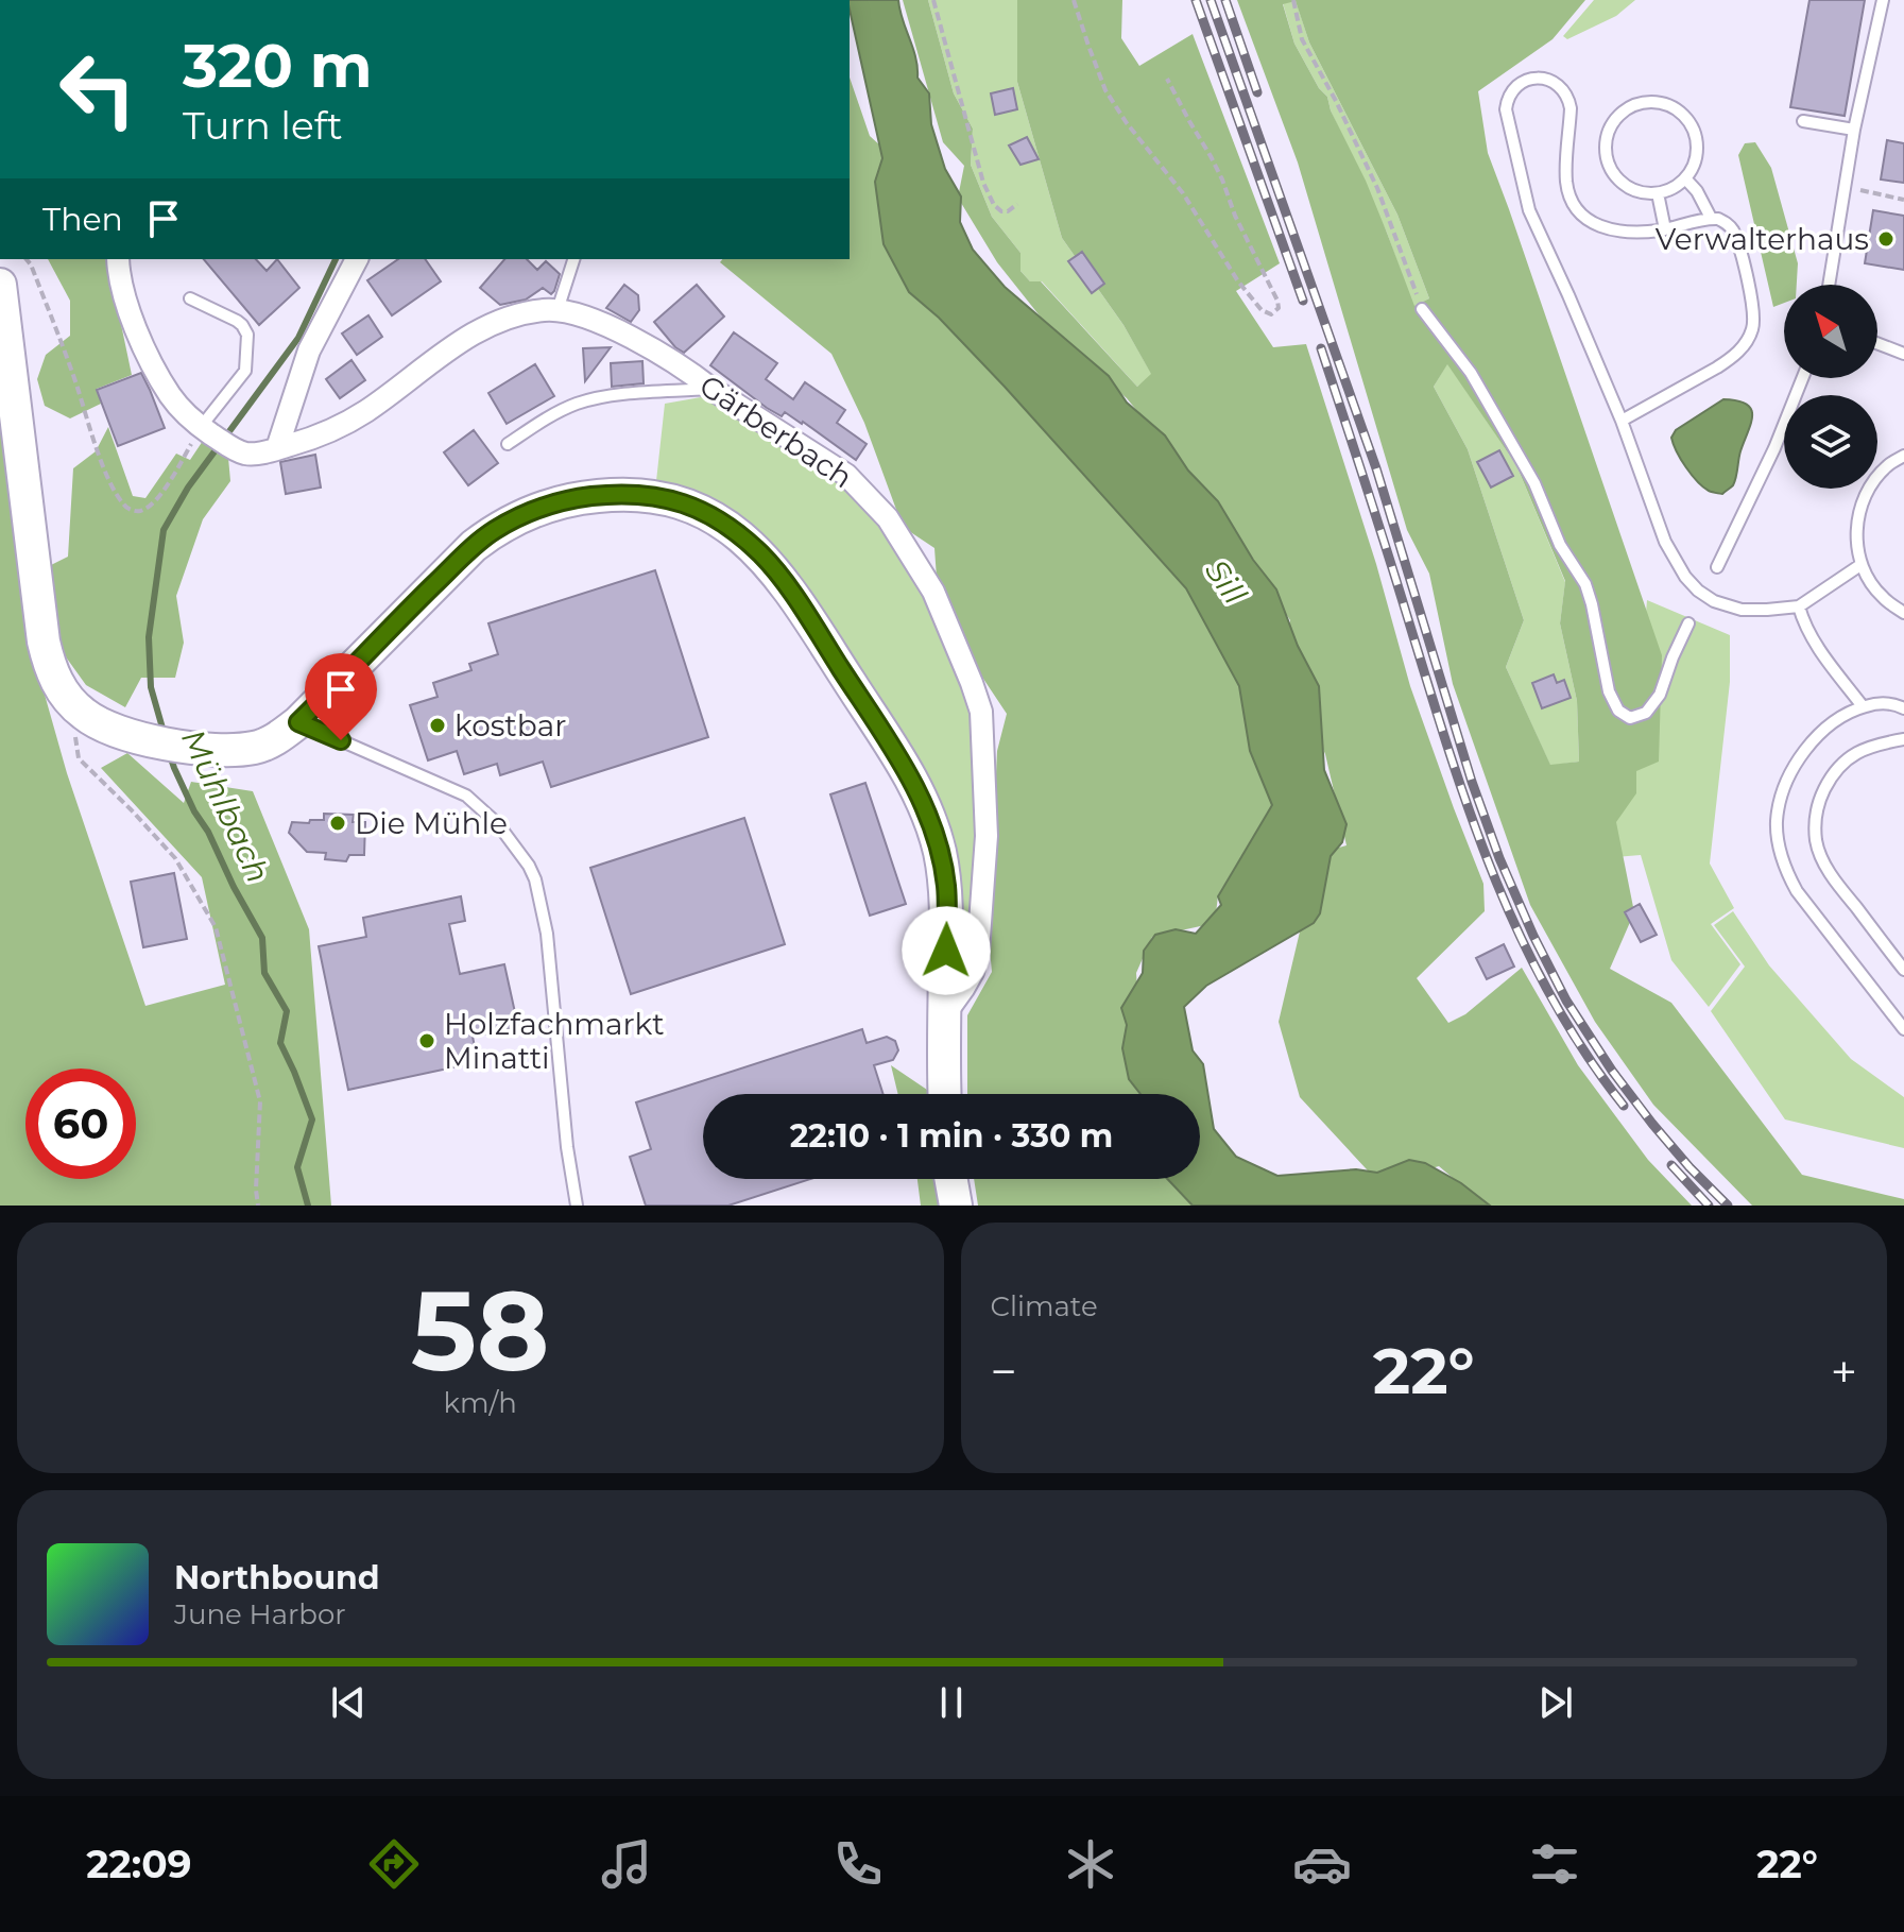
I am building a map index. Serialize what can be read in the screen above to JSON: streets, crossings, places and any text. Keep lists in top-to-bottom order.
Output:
{
  "streets": {
    "street": ["Gärberbach"]
  },
  "water": ["Sill", "Mühlbach"],
  "places": [
    "Verwalterhaus",
    "kostbar",
    "Die Mühle",
    "Holzfachmarkt Minatti"
  ],
  "north": "top left",
  "page": {
    "turn": ["320 m", "Turn left"],
    "then": "Then",
    "limit": "60",
    "trip": "22:10 · 1 min · 330 m",
    "tile": [
      ["58", "km/h"],
      "Climate"
    ],
    "heat": ["−", "22°", "+"],
    "song": ["Northbound", "June Harbor"],
    "tabs": ["22:09", "22°"]
  }
}
